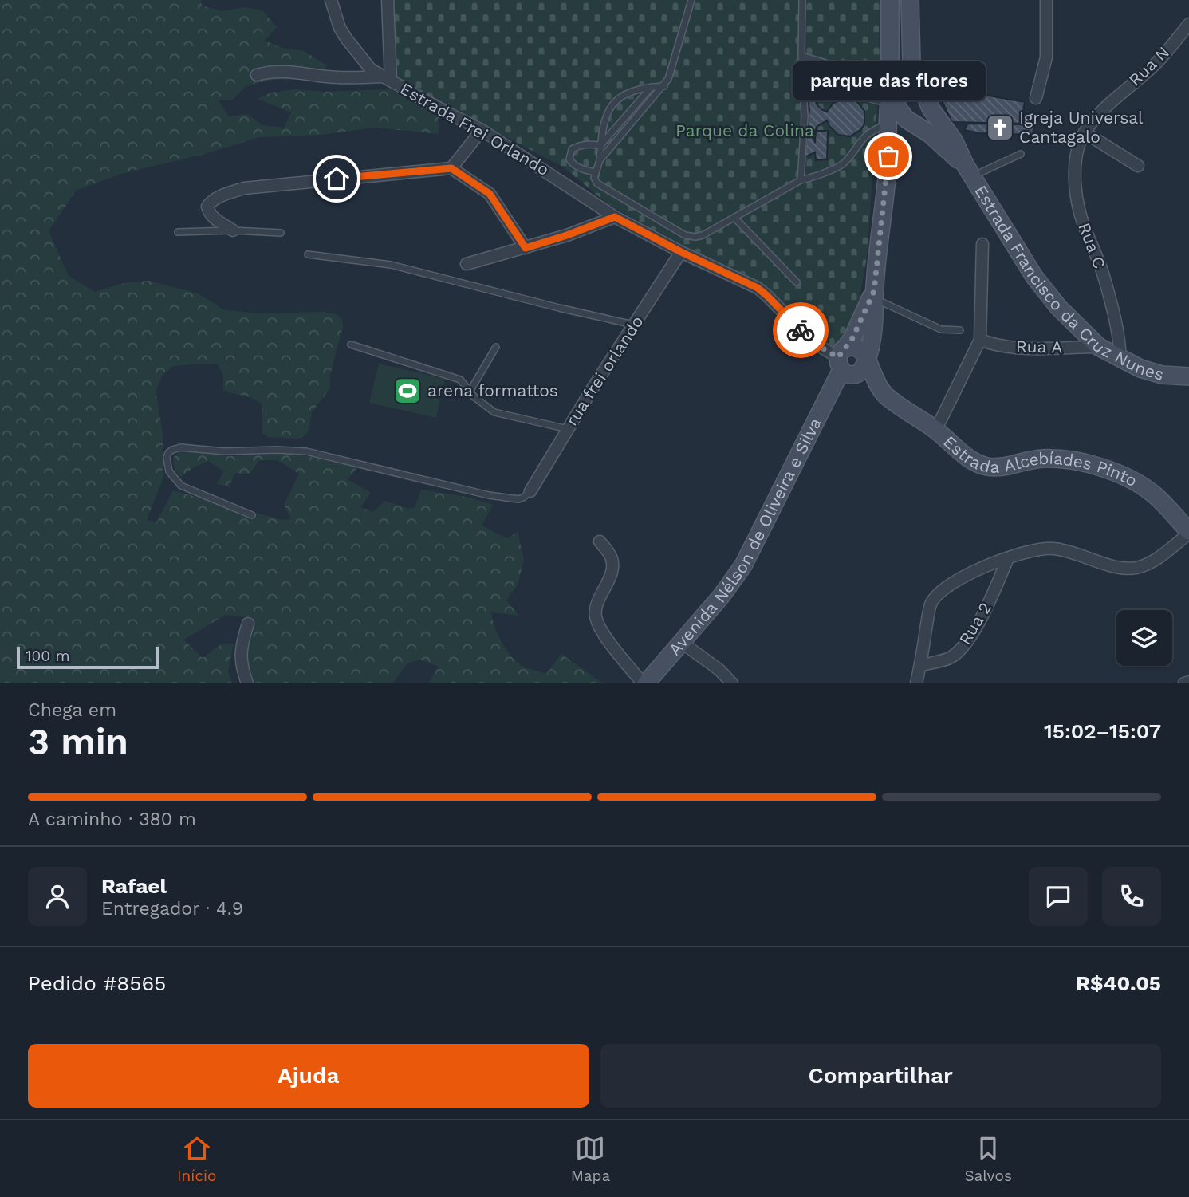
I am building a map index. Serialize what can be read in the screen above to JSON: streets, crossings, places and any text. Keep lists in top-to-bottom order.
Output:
{
  "streets": {
    "street": [
      "Rua N",
      "Estrada Frei Orlando",
      "Rua C",
      "Estrada Francisco da Cruz Nunes",
      "Rua A",
      "rua frei orlando",
      "Estrada Alcebíades Pinto",
      "Avenida Nélson de Oliveira e Silva",
      "Rua 2"
    ]
  },
  "crossings": [
    ["Rua N", "Rua C"],
    ["Estrada Frei Orlando", "rua frei orlando"],
    ["Estrada Frei Orlando", "Estrada Alcebíades Pinto"],
    ["Estrada Frei Orlando", "Avenida Nélson de Oliveira e Silva"],
    ["Rua C", "Estrada Francisco da Cruz Nunes"],
    ["Estrada Francisco da Cruz Nunes", "Rua A"],
    ["Estrada Francisco da Cruz Nunes", "Avenida Nélson de Oliveira e Silva"],
    ["Estrada Alcebíades Pinto", "Avenida Nélson de Oliveira e Silva"]
  ],
  "parks": ["Parque da Colina"],
  "places": {
    "church": ["Igreja Universal Cantagalo"],
    "other": ["parque das flores"],
    "sports": ["arena formattos"]
  },
  "scale_bar": "100 m",
  "page": {
    "bubble": "parque das flores",
    "scale": "100 m",
    "heading": ["3 min", "Chega em", "15:02–15:07"],
    "panel": [
      "Rafael",
      "Entregador · 4.9",
      "Pedido #8565",
      "R$40.05"
    ],
    "bar": "A caminho · 380 m",
    "buttons": ["Ajuda", "Compartilhar"],
    "tabs": ["Início", "Mapa", "Salvos"]
  }
}
